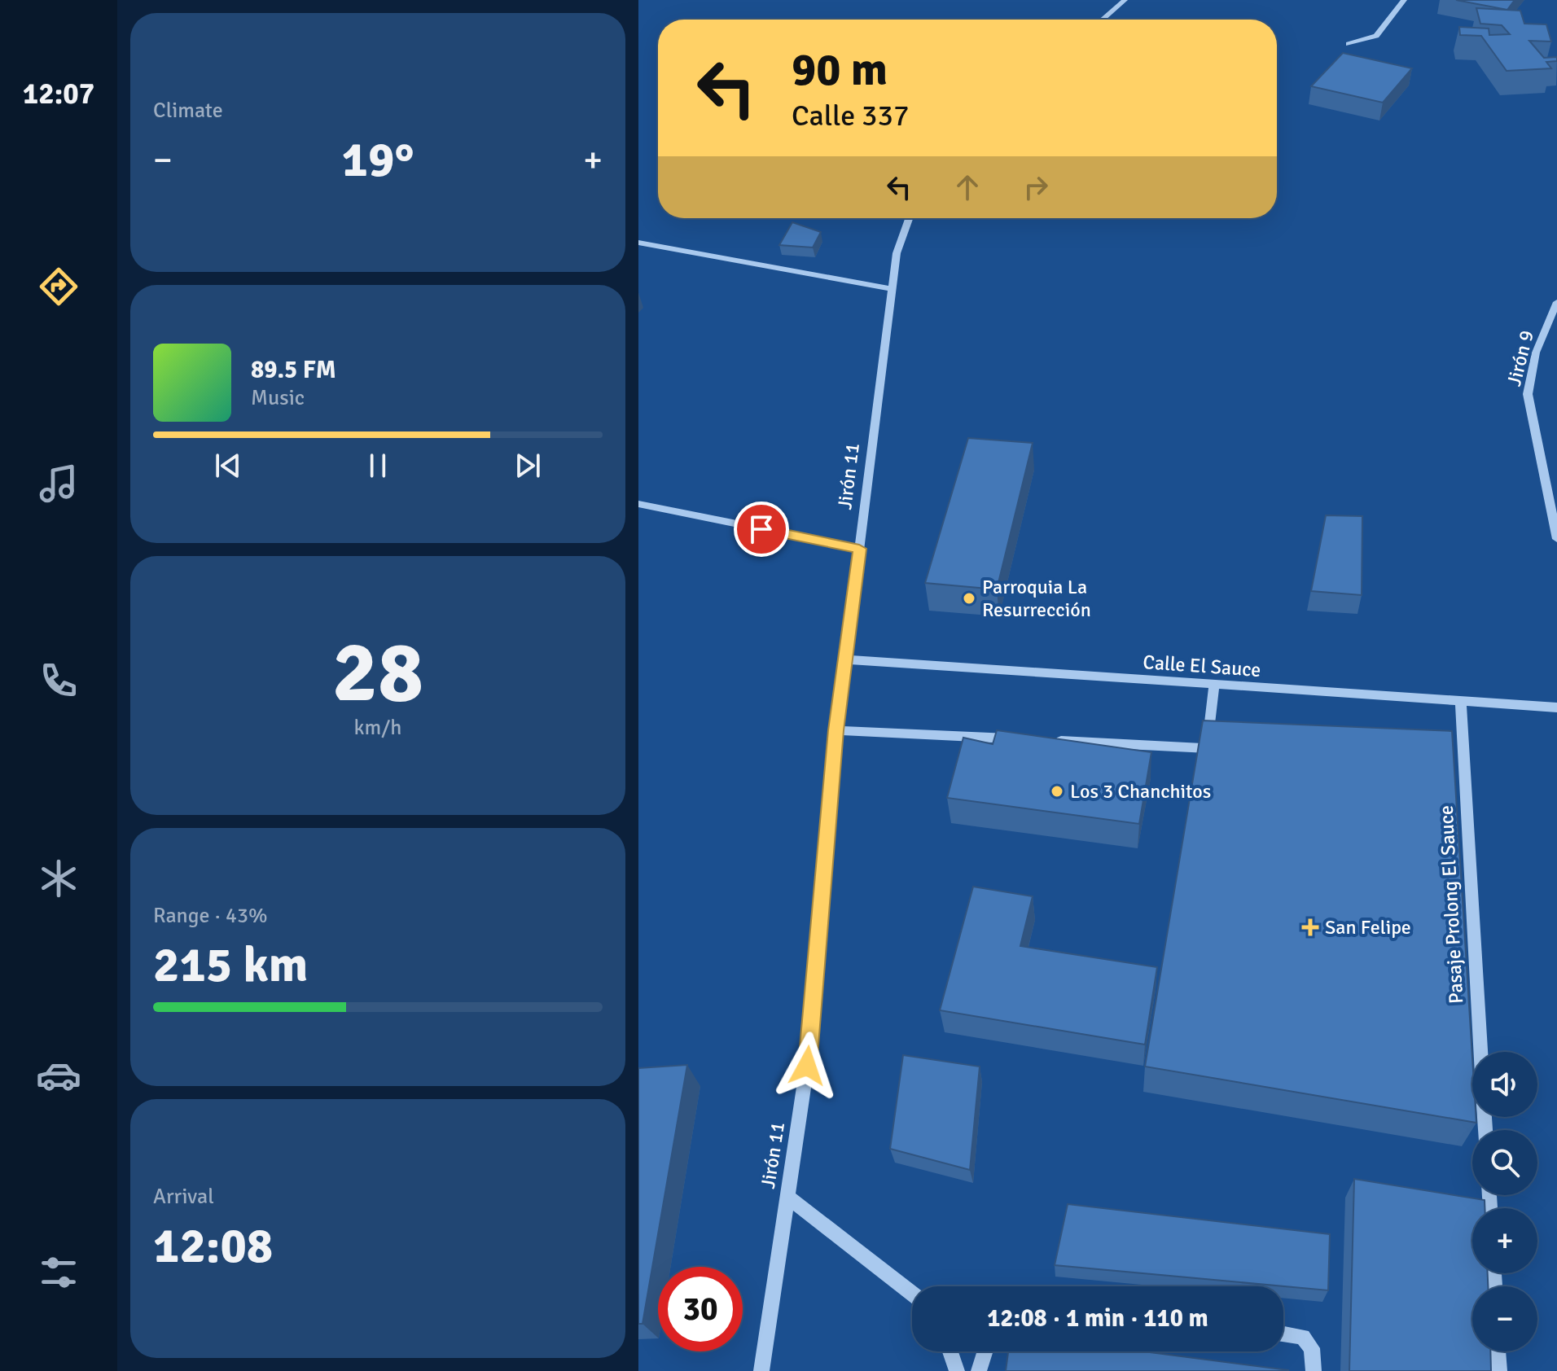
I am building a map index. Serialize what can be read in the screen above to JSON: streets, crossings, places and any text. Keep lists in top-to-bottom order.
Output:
{
  "streets": {
    "street": [
      "Jirón 9",
      "Jirón 11",
      "Calle El Sauce",
      "Pasaje Prolong El Sauce"
    ]
  },
  "crossings": [
    ["Jirón 11", "Calle El Sauce"],
    ["Calle El Sauce", "Pasaje Prolong El Sauce"]
  ],
  "places": {
    "other": ["Parroquia La Resurrección", "Los 3 Chanchitos"],
    "health": ["San Felipe"]
  },
  "page": {
    "tabs": "12:07",
    "tile": [
      "Climate",
      ["28", "km/h"],
      ["Range · 43%", "215 km"],
      ["Arrival", "12:08"]
    ],
    "turn": ["90 m", "Calle 337"],
    "heat": ["−", "19°", "+"],
    "song": ["89.5 FM", "Music"],
    "map_buttons": ["+", "−"],
    "limit": "30",
    "trip": "12:08 · 1 min · 110 m"
  }
}
